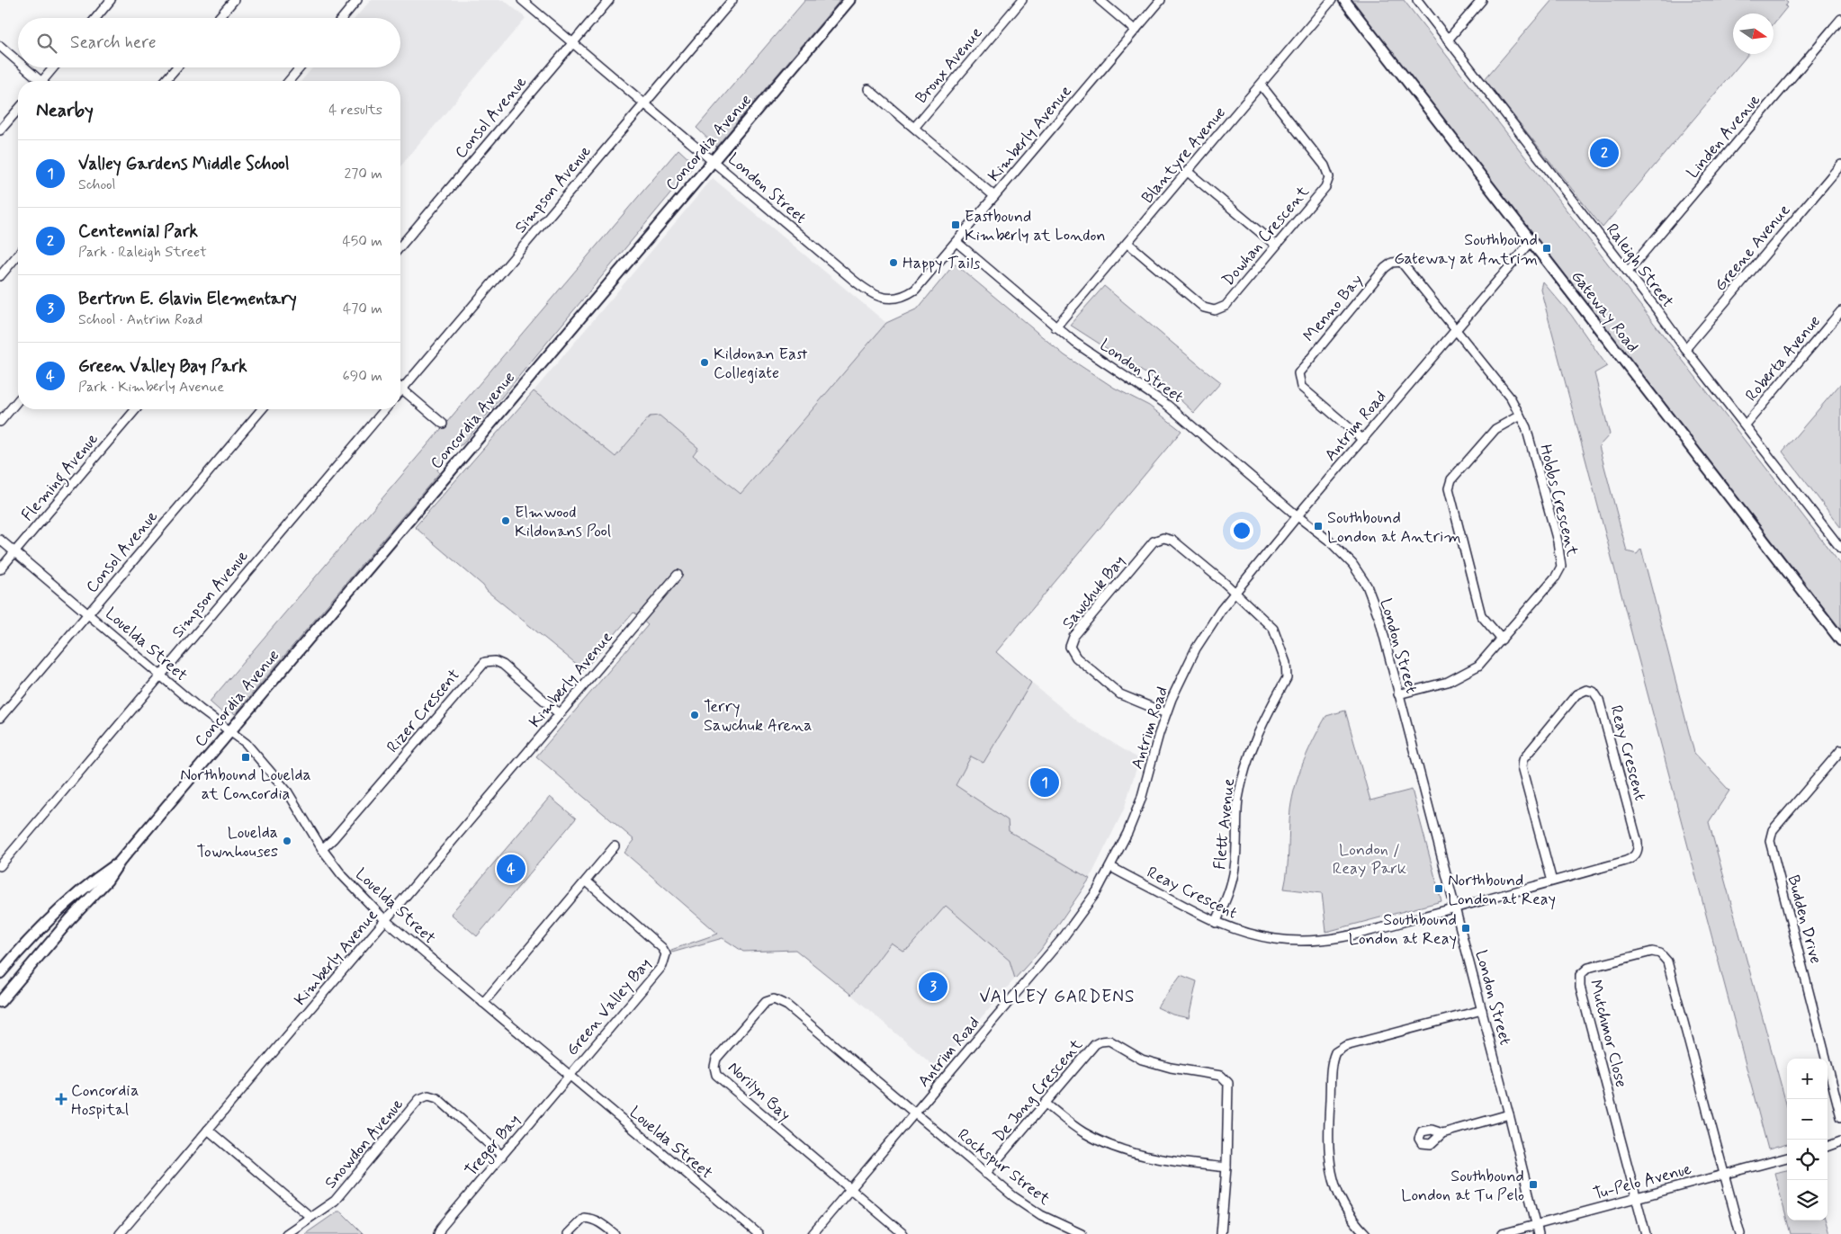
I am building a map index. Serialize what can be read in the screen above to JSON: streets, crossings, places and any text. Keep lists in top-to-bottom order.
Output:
{
  "streets": {
    "main road": ["Concordia Avenue", "Gateway Road"],
    "street": [
      "Bronx Avenue",
      "Consol Avenue",
      "Kimberly Avenue",
      "Linden Avenue",
      "Blantyre Avenue",
      "London Street",
      "Simpson Avenue",
      "Dowhan Crescent",
      "Greene Avenue",
      "Raleigh Street",
      "Menno Bay",
      "Roberta Avenue",
      "Antrim Road",
      "Fleming Avenue",
      "Hobbs Crescent",
      "Sawchuk Bay",
      "Louelda Street",
      "Rizer Crescent",
      "Reay Crescent",
      "Flett Avenue",
      "Budden Drive",
      "Green Valley Bay",
      "Mutchmor Close",
      "De Jong Crescent",
      "Norilyn Bay",
      "Snowdon Avenue",
      "Treger Bay",
      "Rockspur Street",
      "Tu-Pelo Avenue"
    ]
  },
  "crossings": [
    ["Consol Avenue", "London Street"],
    ["Consol Avenue", "Louelda Street"],
    ["Kimberly Avenue", "London Street"],
    ["Kimberly Avenue", "Louelda Street"],
    ["Kimberly Avenue", "Rizer Crescent"],
    ["Linden Avenue", "Raleigh Street"],
    ["Concordia Avenue", "London Street"],
    ["Concordia Avenue", "Louelda Street"],
    ["Blantyre Avenue", "London Street"],
    ["Blantyre Avenue", "Dowhan Crescent"],
    ["London Street", "Simpson Avenue"],
    ["London Street", "Antrim Road"],
    ["London Street", "Hobbs Crescent"],
    ["London Street", "Reay Crescent"],
    ["London Street", "Tu-Pelo Avenue"],
    ["Simpson Avenue", "Louelda Street"],
    ["Greene Avenue", "Raleigh Street"],
    ["Raleigh Street", "Roberta Avenue"],
    ["Menno Bay", "Antrim Road"],
    ["Menno Bay", "Hobbs Crescent"],
    ["Gateway Road", "Antrim Road"],
    ["Antrim Road", "Hobbs Crescent"],
    ["Antrim Road", "Sawchuk Bay"],
    ["Antrim Road", "Reay Crescent"],
    ["Antrim Road", "Flett Avenue"],
    ["Antrim Road", "Norilyn Bay"],
    ["Antrim Road", "Rockspur Street"],
    ["Fleming Avenue", "Louelda Street"],
    ["Sawchuk Bay", "Flett Avenue"],
    ["Louelda Street", "Rizer Crescent"],
    ["Louelda Street", "Green Valley Bay"],
    ["Louelda Street", "Treger Bay"],
    ["Reay Crescent", "Flett Avenue"],
    ["Green Valley Bay", "Treger Bay"],
    ["Mutchmor Close", "Tu-Pelo Avenue"],
    ["De Jong Crescent", "Rockspur Street"],
    ["Norilyn Bay", "Rockspur Street"],
    ["Snowdon Avenue", "Treger Bay"]
  ],
  "districts": ["VALLEY GARDENS"],
  "parks": ["London / Reay Park"],
  "places": {
    "transit": [
      "Eastbound Kimberly at London",
      "Southbound Gateway at Antrim",
      "Southbound London at Antrim",
      "Northbound Louelda at Concordia",
      "Northbound London at Reay",
      "Southbound London at Reay",
      "Southbound London at Tu Pelo"
    ],
    "other": [
      "Happy Tails",
      "Kildonan East Collegiate",
      "Elmwood Kildonans Pool",
      "Terry Sawchuk Arena",
      "Louelda Townhouses"
    ],
    "health": ["Concordia Hospital"]
  },
  "north": "right",
  "page": {
    "search": "Search here",
    "heading": ["Nearby", "4 results"],
    "pins": [
      "2",
      "1",
      "4",
      "3"
    ],
    "list": [
      {
        "mark": "1",
        "name": "Valley Gardens Middle School",
        "note": "School",
        "value": "270 m"
      },
      {
        "mark": "2",
        "name": "Centennial Park",
        "note": "Park · Raleigh Street",
        "value": "450 m"
      },
      {
        "mark": "3",
        "name": "Bertrun E. Glavin Elementary",
        "note": "School · Antrim Road",
        "value": "470 m"
      },
      {
        "mark": "4",
        "name": "Green Valley Bay Park",
        "note": "Park · Kimberly Avenue",
        "value": "690 m"
      }
    ],
    "map_buttons": ["+", "−"]
  }
}
